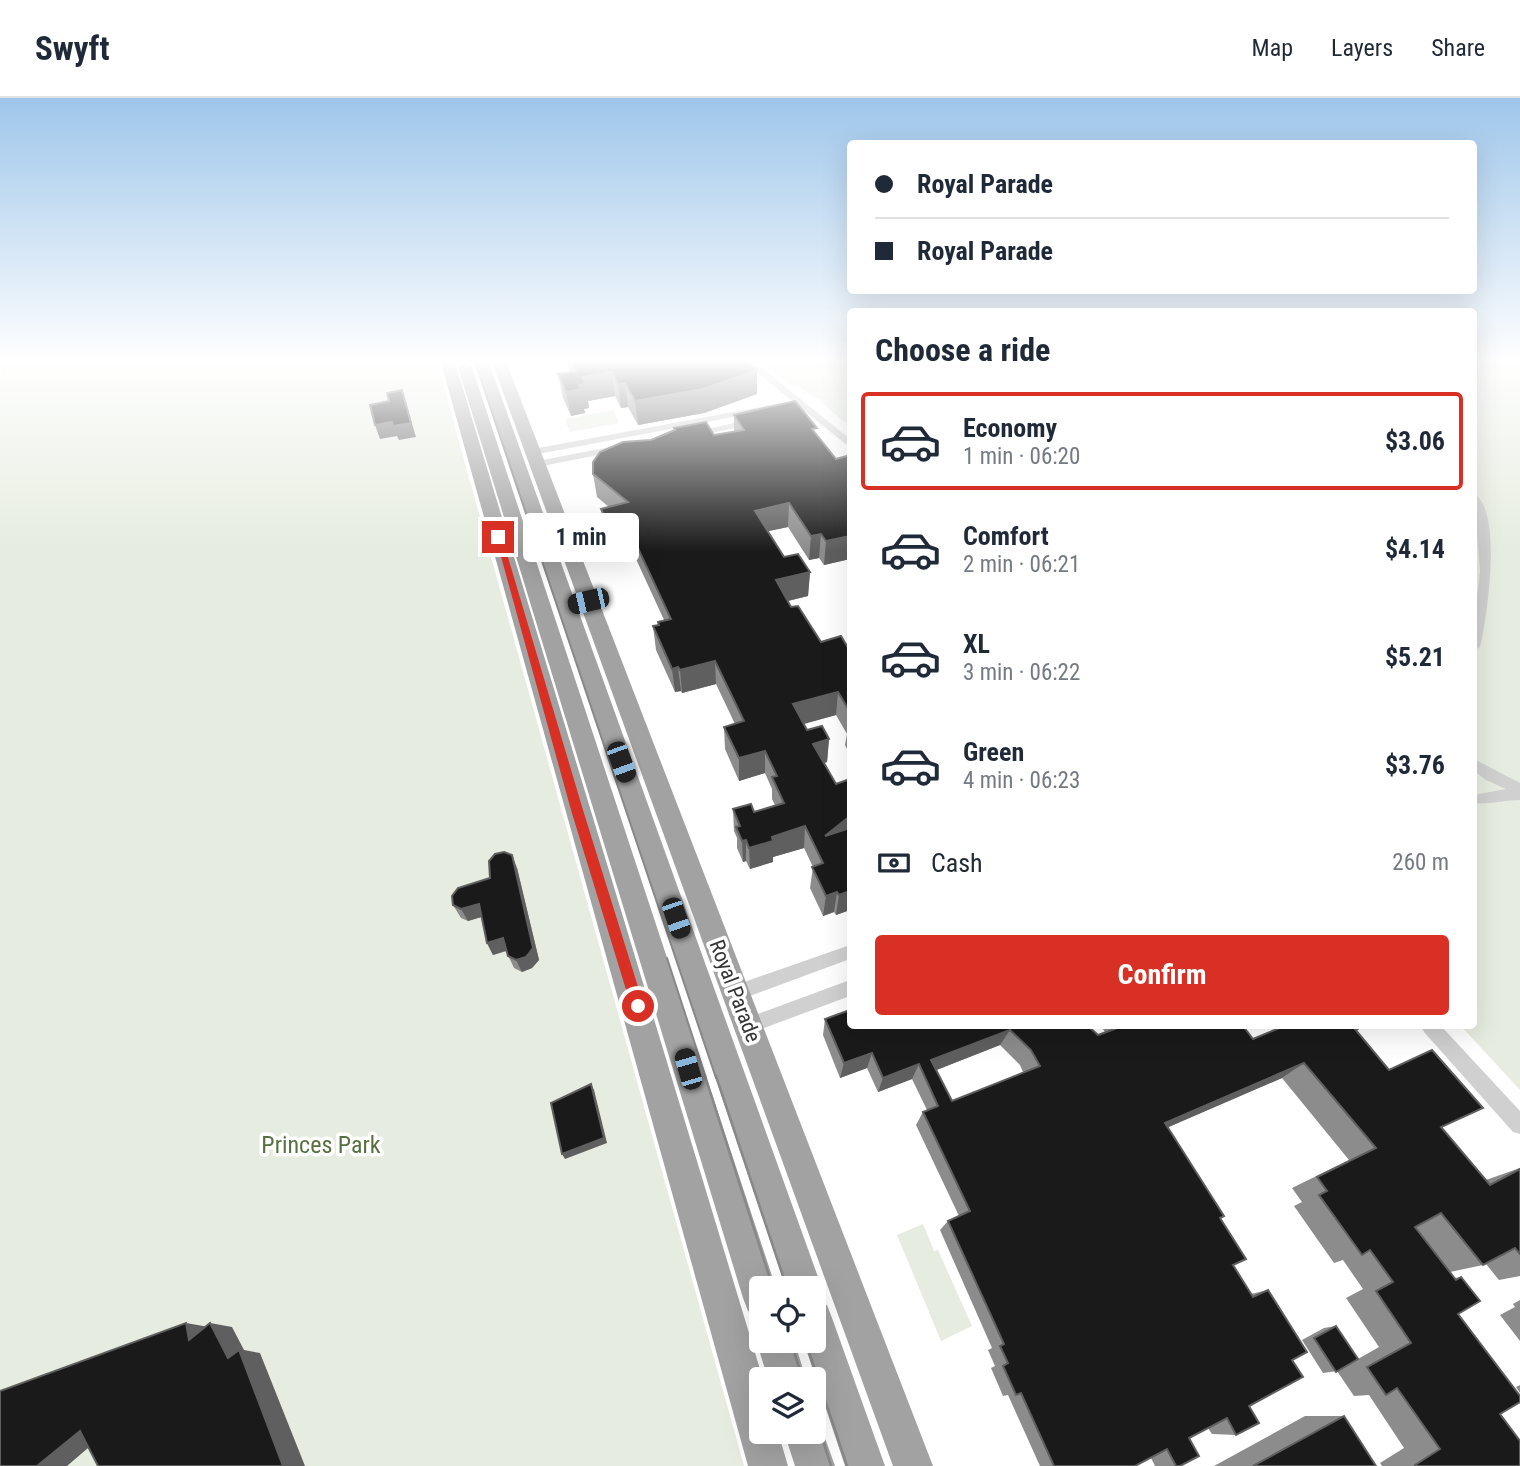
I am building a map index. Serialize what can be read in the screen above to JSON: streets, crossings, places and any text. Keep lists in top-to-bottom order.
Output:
{
  "streets": {
    "highway": ["Royal Parade"]
  },
  "parks": ["Princes Park"],
  "page": {
    "header": "Swyft",
    "nav": ["Map", "Layers", "Share"],
    "banner": ["Royal Parade", "Royal Parade"],
    "heading": "Choose a ride",
    "list": [
      {
        "name": "Economy",
        "note": "1 min · 06:20",
        "value": "$3.06"
      },
      {
        "name": "Comfort",
        "note": "2 min · 06:21",
        "value": "$4.14"
      },
      {
        "name": "XL",
        "note": "3 min · 06:22",
        "value": "$5.21"
      },
      {
        "name": "Green",
        "note": "4 min · 06:23",
        "value": "$3.76"
      }
    ],
    "bubble": "1 min",
    "pay": ["Cash", "260 m"],
    "buttons": "Confirm"
  }
}
